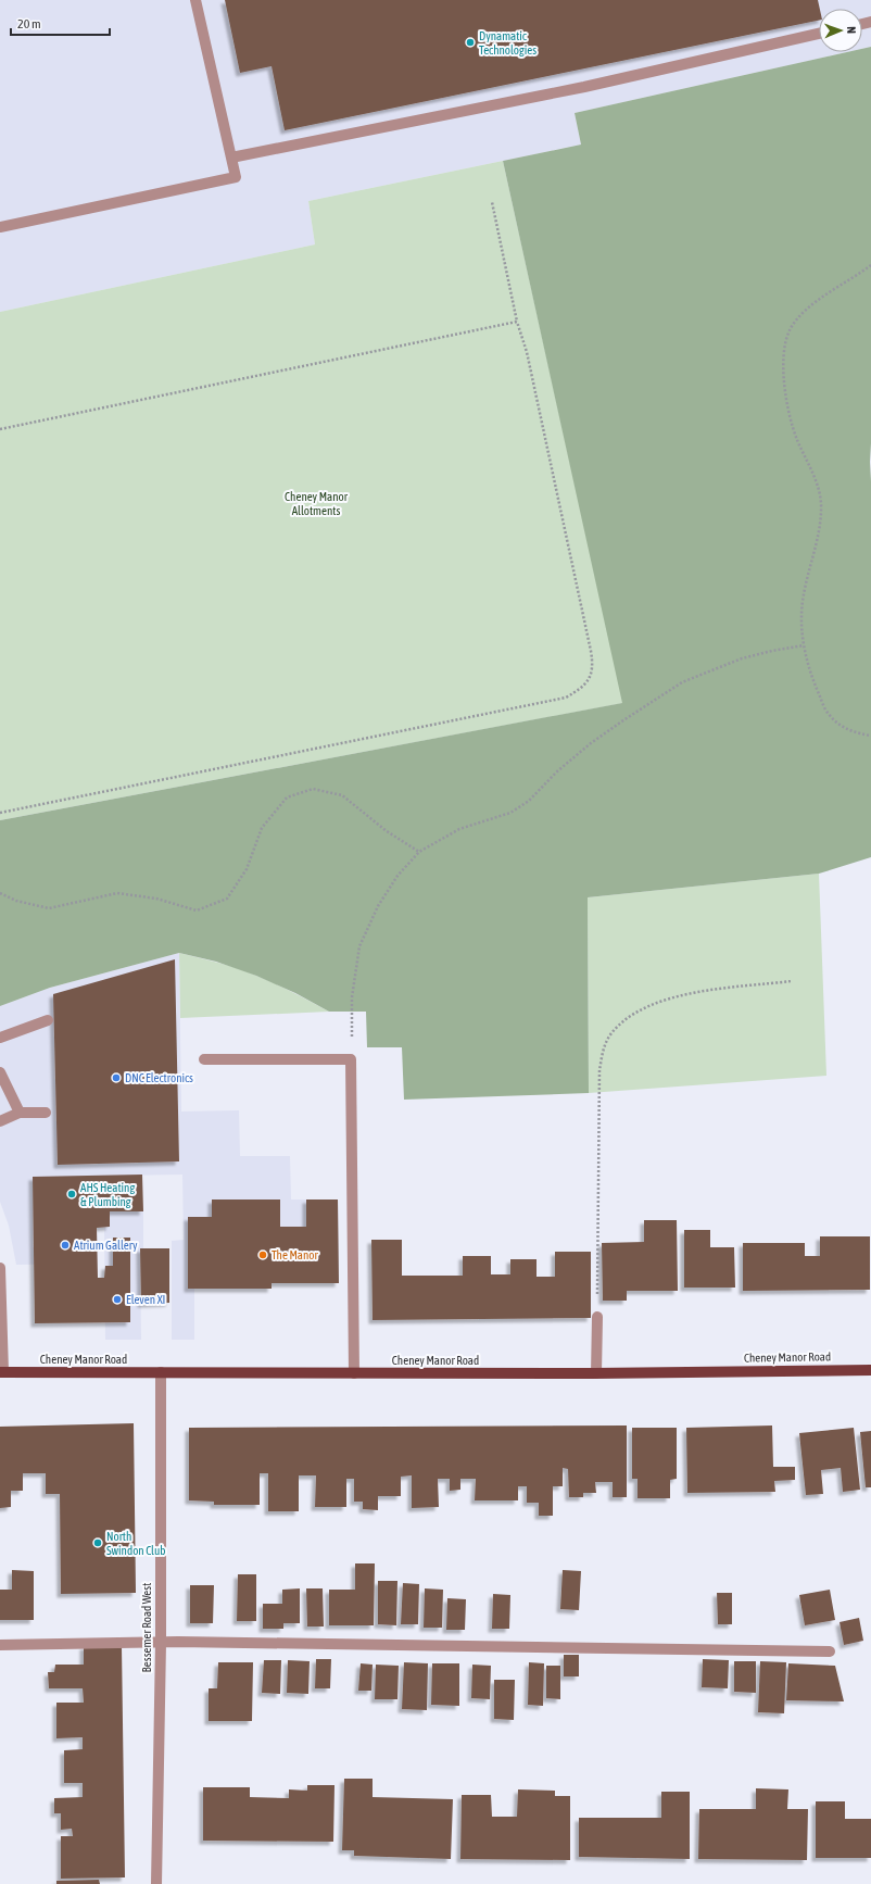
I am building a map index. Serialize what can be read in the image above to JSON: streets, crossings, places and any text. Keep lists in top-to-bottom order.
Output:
{
  "streets": {
    "main road": ["Cheney Manor Road"],
    "street": ["Bessemer Road West"]
  },
  "crossings": [
    ["Cheney Manor Road", "Bessemer Road West"]
  ],
  "parks": ["Cheney Manor Allotments"],
  "places": [
    "Dynamatic Technologies",
    "DNC Electronics",
    "AHS Heating & Plumbing",
    "Atrium Gallery",
    "The Manor",
    "Eleven XI",
    "North Swindon Club"
  ],
  "scale_bar": "20 m",
  "north": "right"
}
